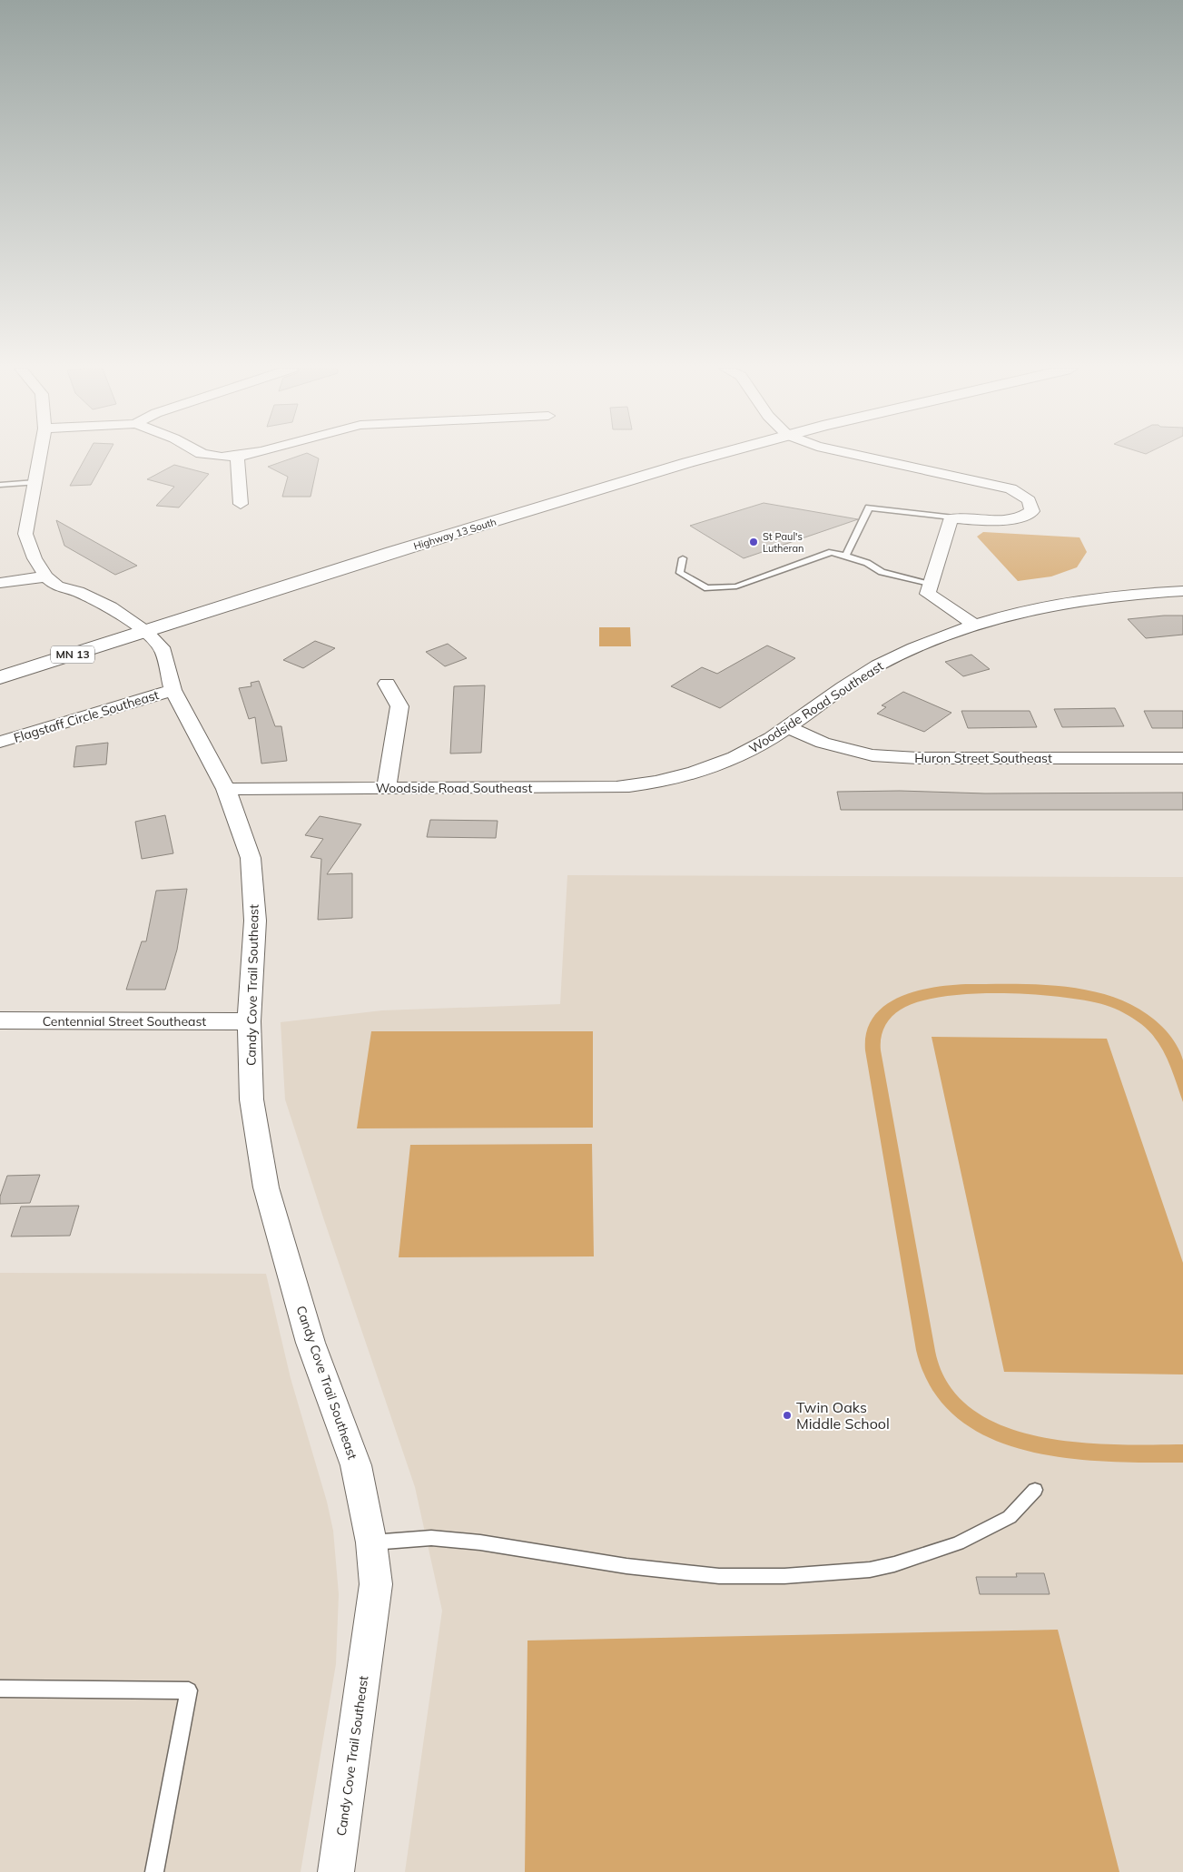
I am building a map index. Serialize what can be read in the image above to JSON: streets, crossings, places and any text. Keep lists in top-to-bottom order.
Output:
{
  "streets": {
    "main road": ["Highway 13 South", "MN 13"],
    "street": [
      "Woodside Road Southeast",
      "Flagstaff Circle Southeast",
      "Huron Street Southeast",
      "Candy Cove Trail Southeast",
      "Centennial Street Southeast"
    ]
  },
  "crossings": [
    ["Highway 13 South", "Candy Cove Trail Southeast"],
    ["Woodside Road Southeast", "Huron Street Southeast"],
    ["Woodside Road Southeast", "Candy Cove Trail Southeast"],
    ["Flagstaff Circle Southeast", "Candy Cove Trail Southeast"],
    ["Candy Cove Trail Southeast", "Centennial Street Southeast"]
  ],
  "places": ["St Paul's Lutheran", "Twin Oaks Middle School"]
}
